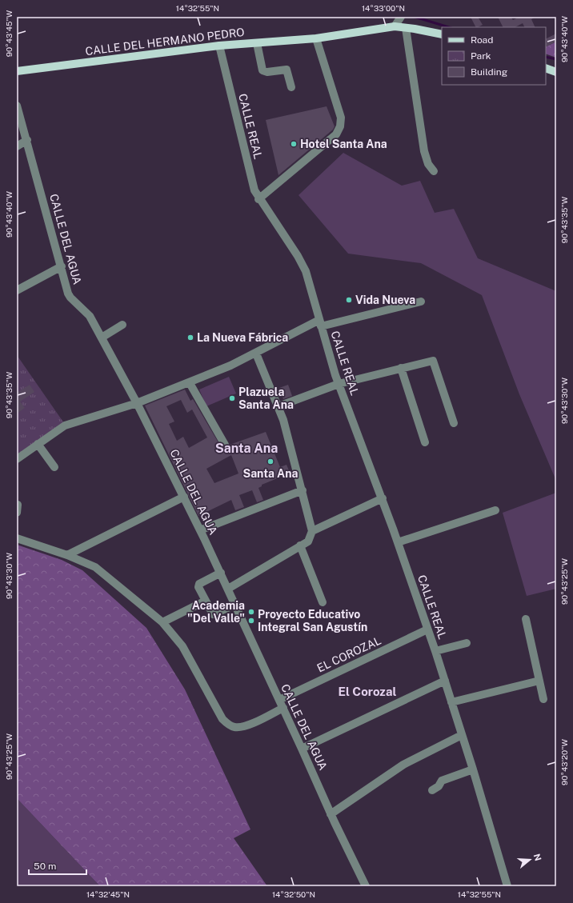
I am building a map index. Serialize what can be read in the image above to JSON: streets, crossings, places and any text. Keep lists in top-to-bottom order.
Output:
{
  "streets": {
    "main road": ["CALLE DEL HERMANO PEDRO"],
    "street": ["CALLE REAL", "CALLE DEL AGUA", "EL COROZAL"]
  },
  "crossings": [
    ["CALLE DEL HERMANO PEDRO", "CALLE REAL"],
    ["CALLE REAL", "EL COROZAL"],
    ["CALLE DEL AGUA", "EL COROZAL"]
  ],
  "districts": ["Santa Ana", "El Corozal"],
  "places": [
    "Hotel Santa Ana",
    "Vida Nueva",
    "La Nueva Fábrica",
    "Plazuela Santa Ana",
    "Santa Ana",
    "Academia \"Del Valle\"",
    "Proyecto Educativo Integral San Agustín"
  ],
  "legend": ["Road", "Park", "Building"],
  "scale_bar": "50 m",
  "north": "right",
  "coordinates": [
    "14°32'55\"N",
    "14°33'00\"N",
    "90°43'45\"W",
    "90°43'40\"W",
    "90°43'35\"W",
    "90°43'30\"W",
    "90°43'25\"W",
    "90°43'20\"W",
    "14°32'45\"N",
    "14°32'50\"N"
  ]
}
